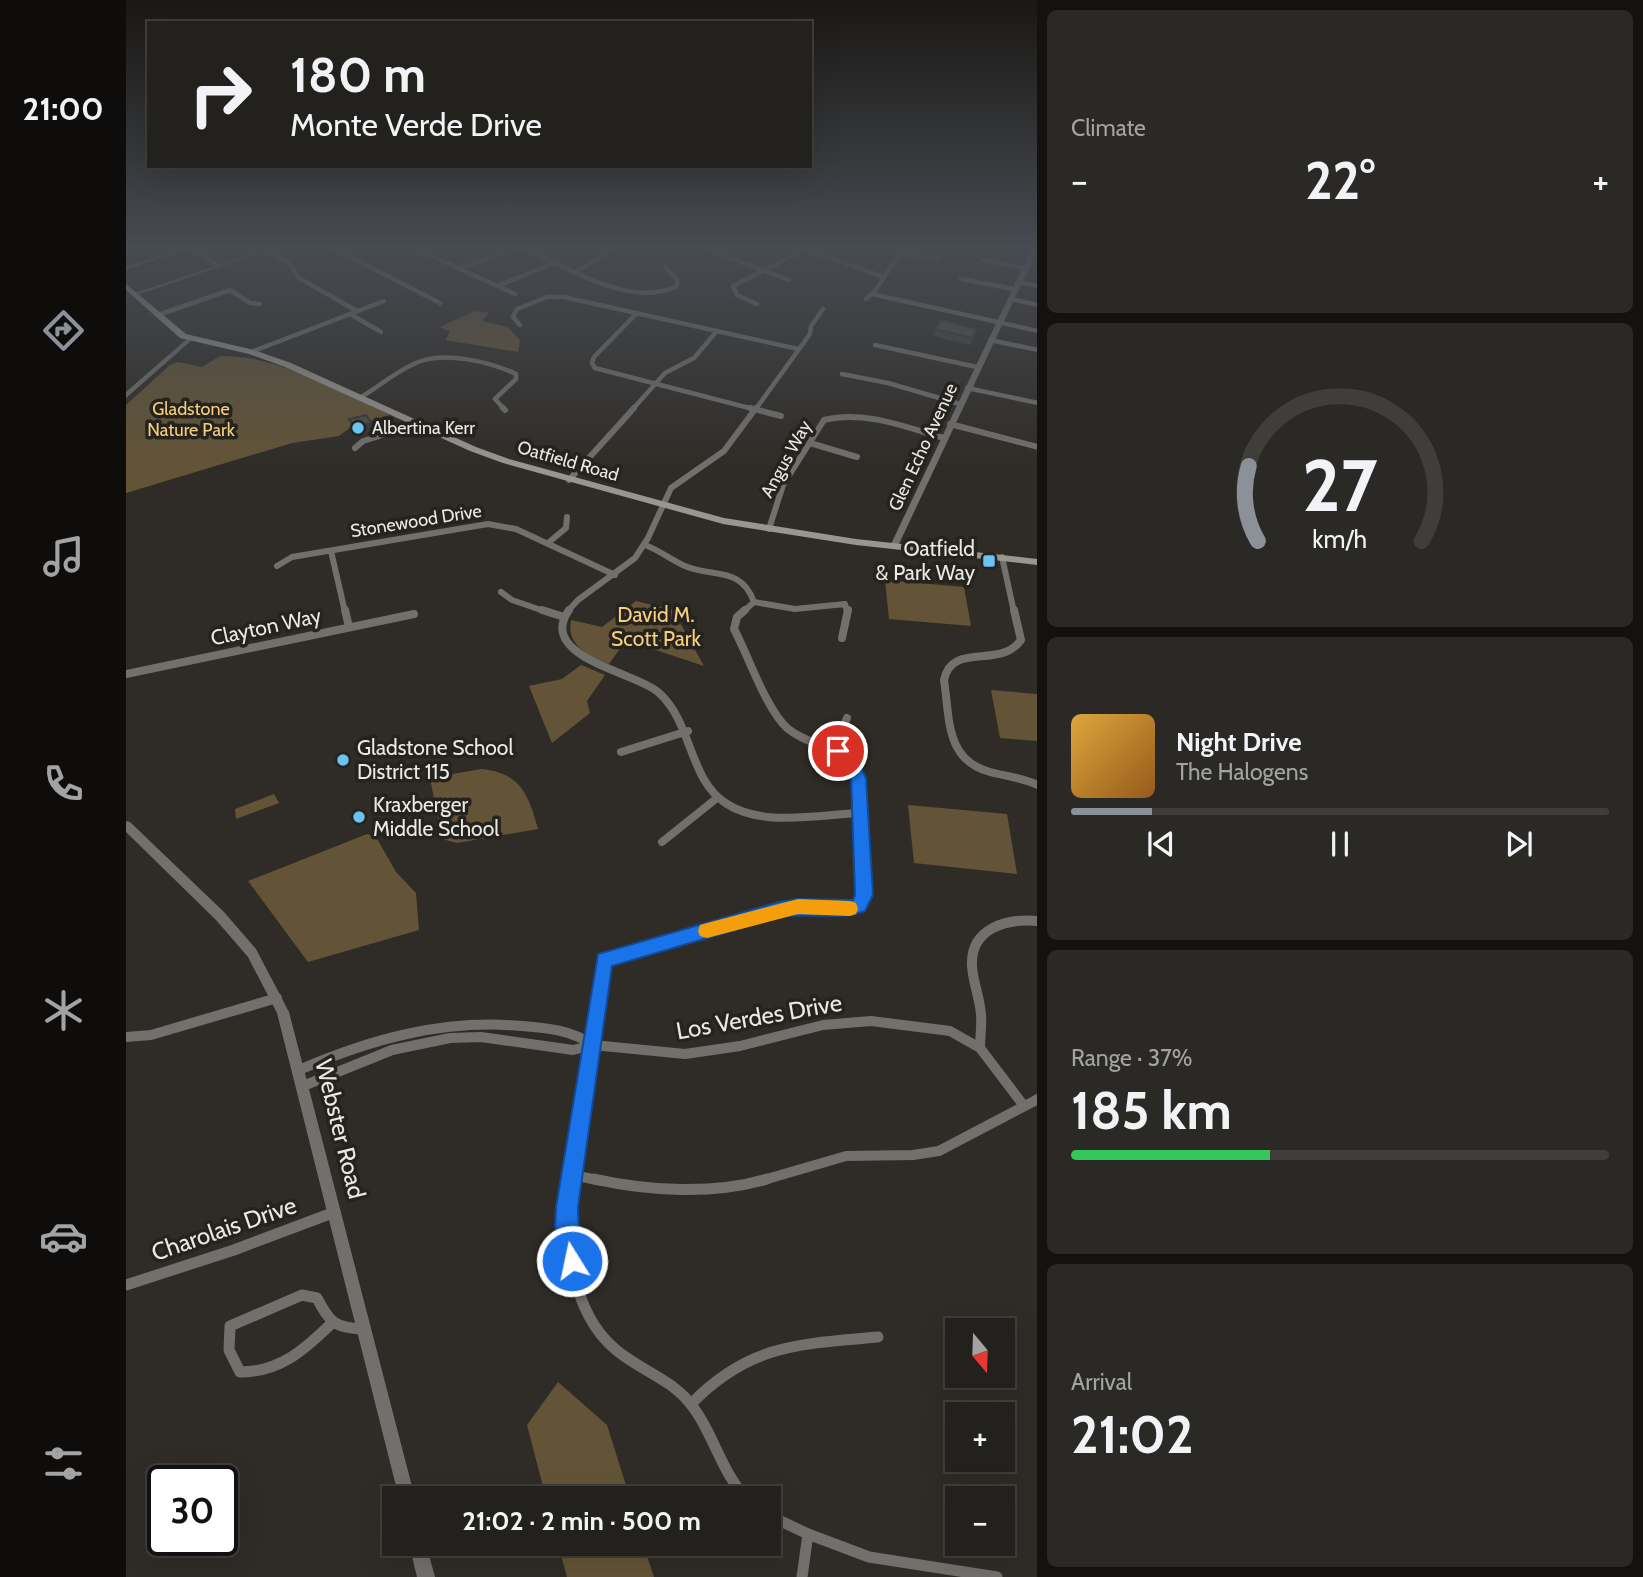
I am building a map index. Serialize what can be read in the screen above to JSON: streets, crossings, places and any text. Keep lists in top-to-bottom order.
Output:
{
  "streets": {
    "main road": ["Oatfield Road"],
    "street": [
      "Glen Echo Avenue",
      "Angus Way",
      "Stonewood Drive",
      "Clayton Way",
      "Los Verdes Drive",
      "Webster Road",
      "Charolais Drive"
    ]
  },
  "crossings": [
    ["Glen Echo Avenue", "Angus Way"],
    ["Glen Echo Avenue", "Oatfield Road"],
    ["Angus Way", "Oatfield Road"],
    ["Stonewood Drive", "Clayton Way"],
    ["Los Verdes Drive", "Webster Road"],
    ["Webster Road", "Charolais Drive"]
  ],
  "parks": ["Gladstone Nature Park", "David M. Scott Park"],
  "places": {
    "other": ["Albertina Kerr", "Gladstone School District 115", "Kraxberger Middle School"],
    "transit": ["Oatfield & Park Way"]
  },
  "north": "bottom",
  "page": {
    "tabs": "21:00",
    "tile": [
      "Climate",
      ["Range · 37%", "185 km"],
      ["Arrival", "21:02"]
    ],
    "turn": ["180 m", "Monte Verde Drive"],
    "heat": ["−", "22°", "+"],
    "song": ["Night Drive", "The Halogens"],
    "map_buttons": ["+", "−"],
    "limit": "30",
    "trip": "21:02 · 2 min · 500 m",
    "gauge": ["27", "km/h"]
  }
}
